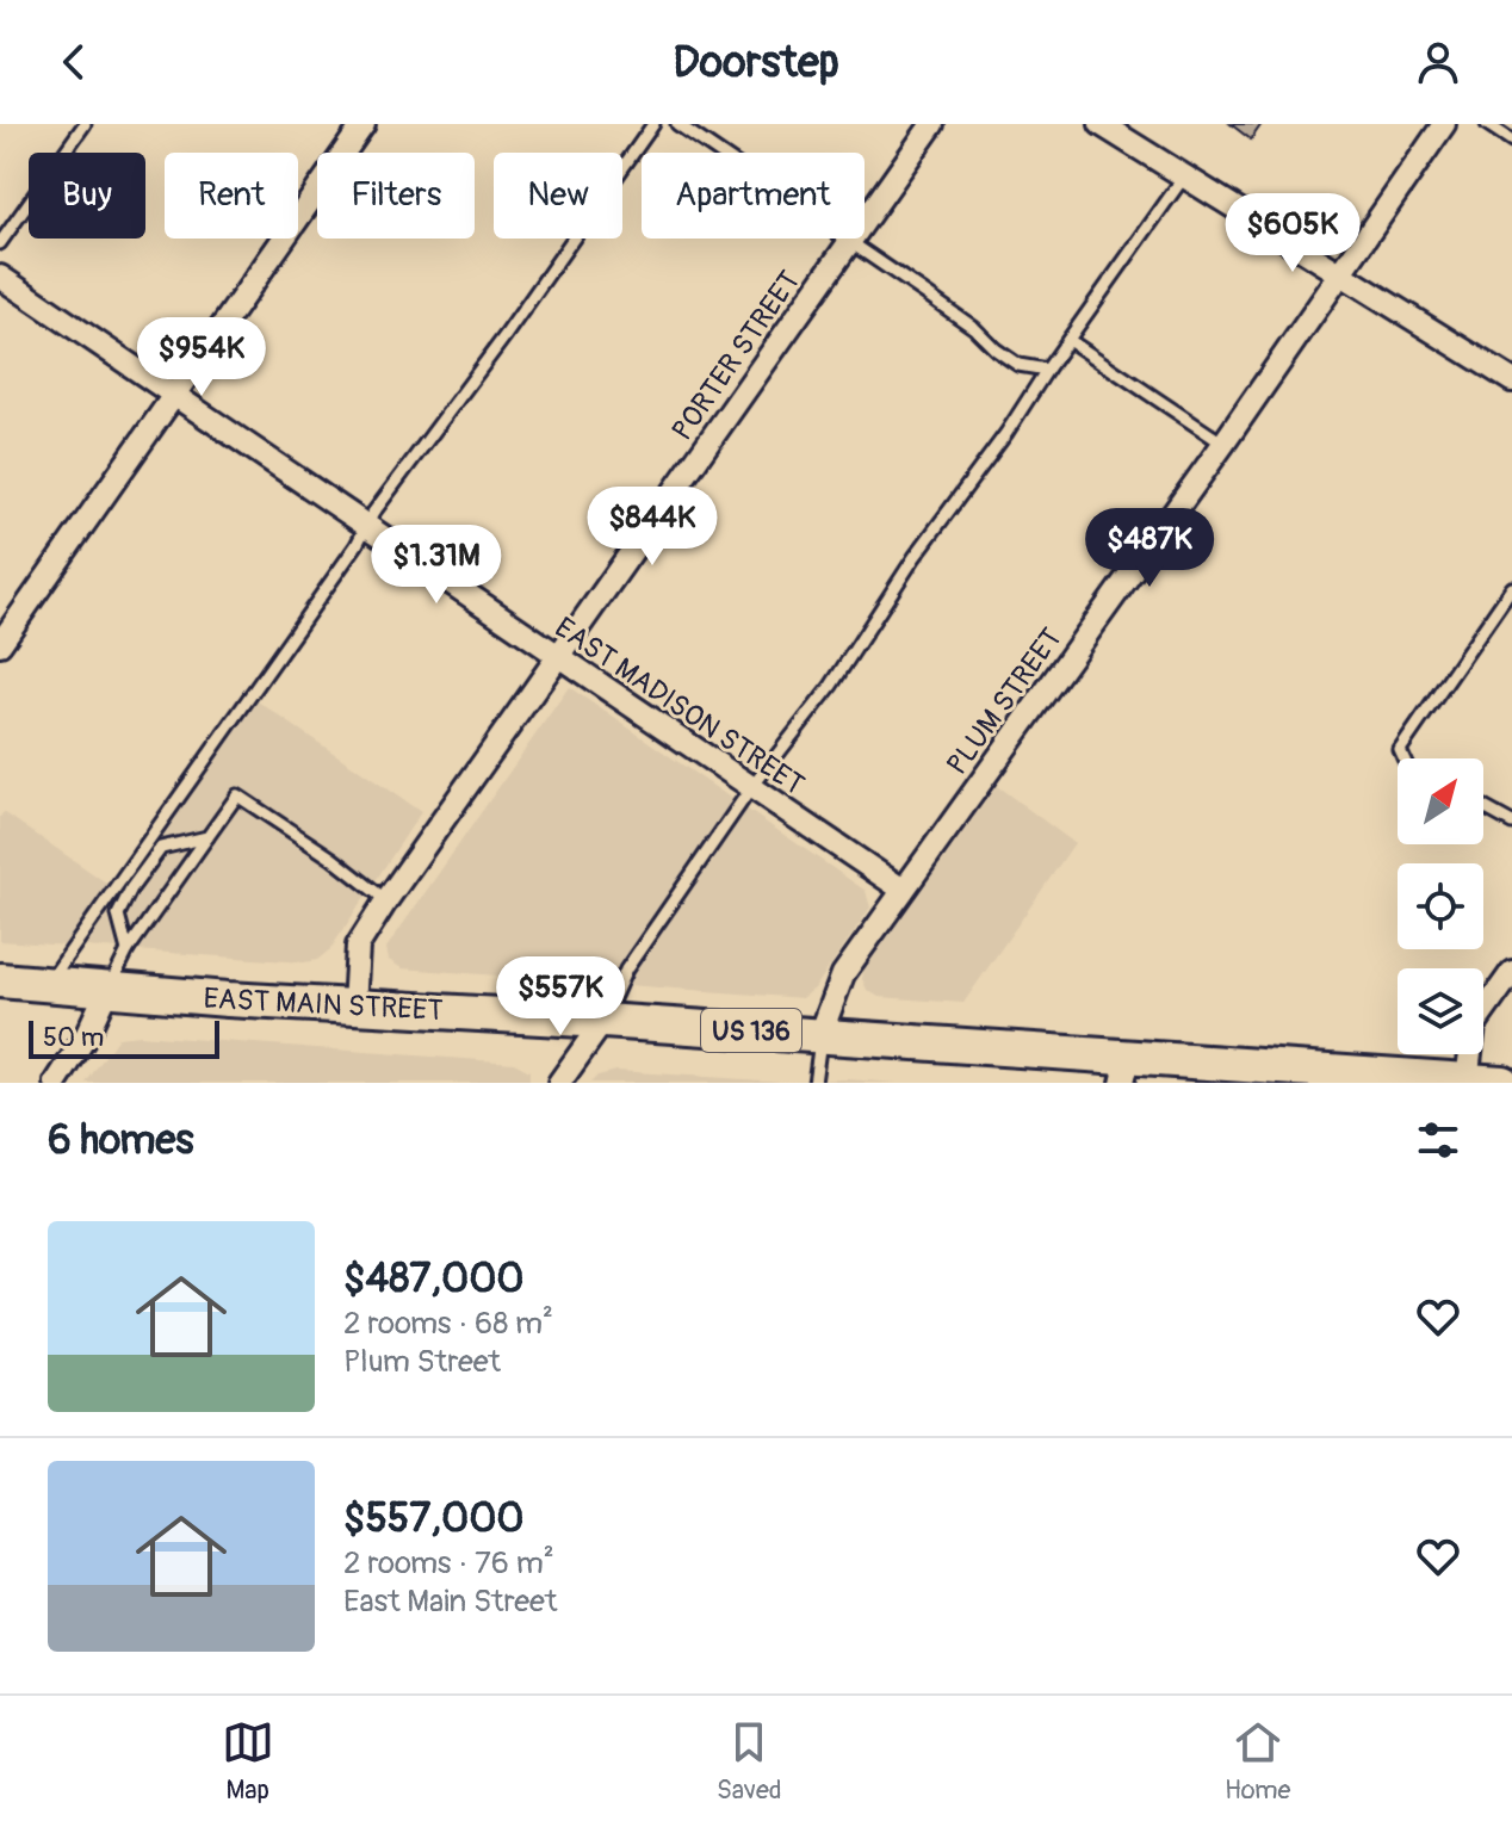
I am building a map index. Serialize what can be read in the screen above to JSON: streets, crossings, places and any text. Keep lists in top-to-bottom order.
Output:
{
  "streets": {
    "main road": ["EAST MAIN STREET", "US 136"],
    "street": ["PORTER STREET", "PLUM STREET", "EAST MADISON STREET"]
  },
  "crossings": [
    ["PORTER STREET", "EAST MADISON STREET"],
    ["PORTER STREET", "EAST MAIN STREET"],
    ["PLUM STREET", "EAST MADISON STREET"],
    ["PLUM STREET", "EAST MAIN STREET"]
  ],
  "scale_bar": "50 m",
  "north": "top right",
  "page": {
    "header": "Doorstep",
    "chip": [
      "Buy",
      "Rent",
      "Filters",
      "New",
      "Apartment"
    ],
    "price": [
      "$605K",
      "$954K",
      "$844K",
      "$487K",
      "$1.31M",
      "$557K"
    ],
    "scale": "50 m",
    "heading": "6 homes",
    "list": [
      {
        "name": "$487,000",
        "note": "2 rooms · 68 m² · Plum Street"
      },
      {
        "name": "$557,000",
        "note": "2 rooms · 76 m² · East Main Street"
      }
    ],
    "tabs": ["Map", "Saved", "Home"]
  }
}
